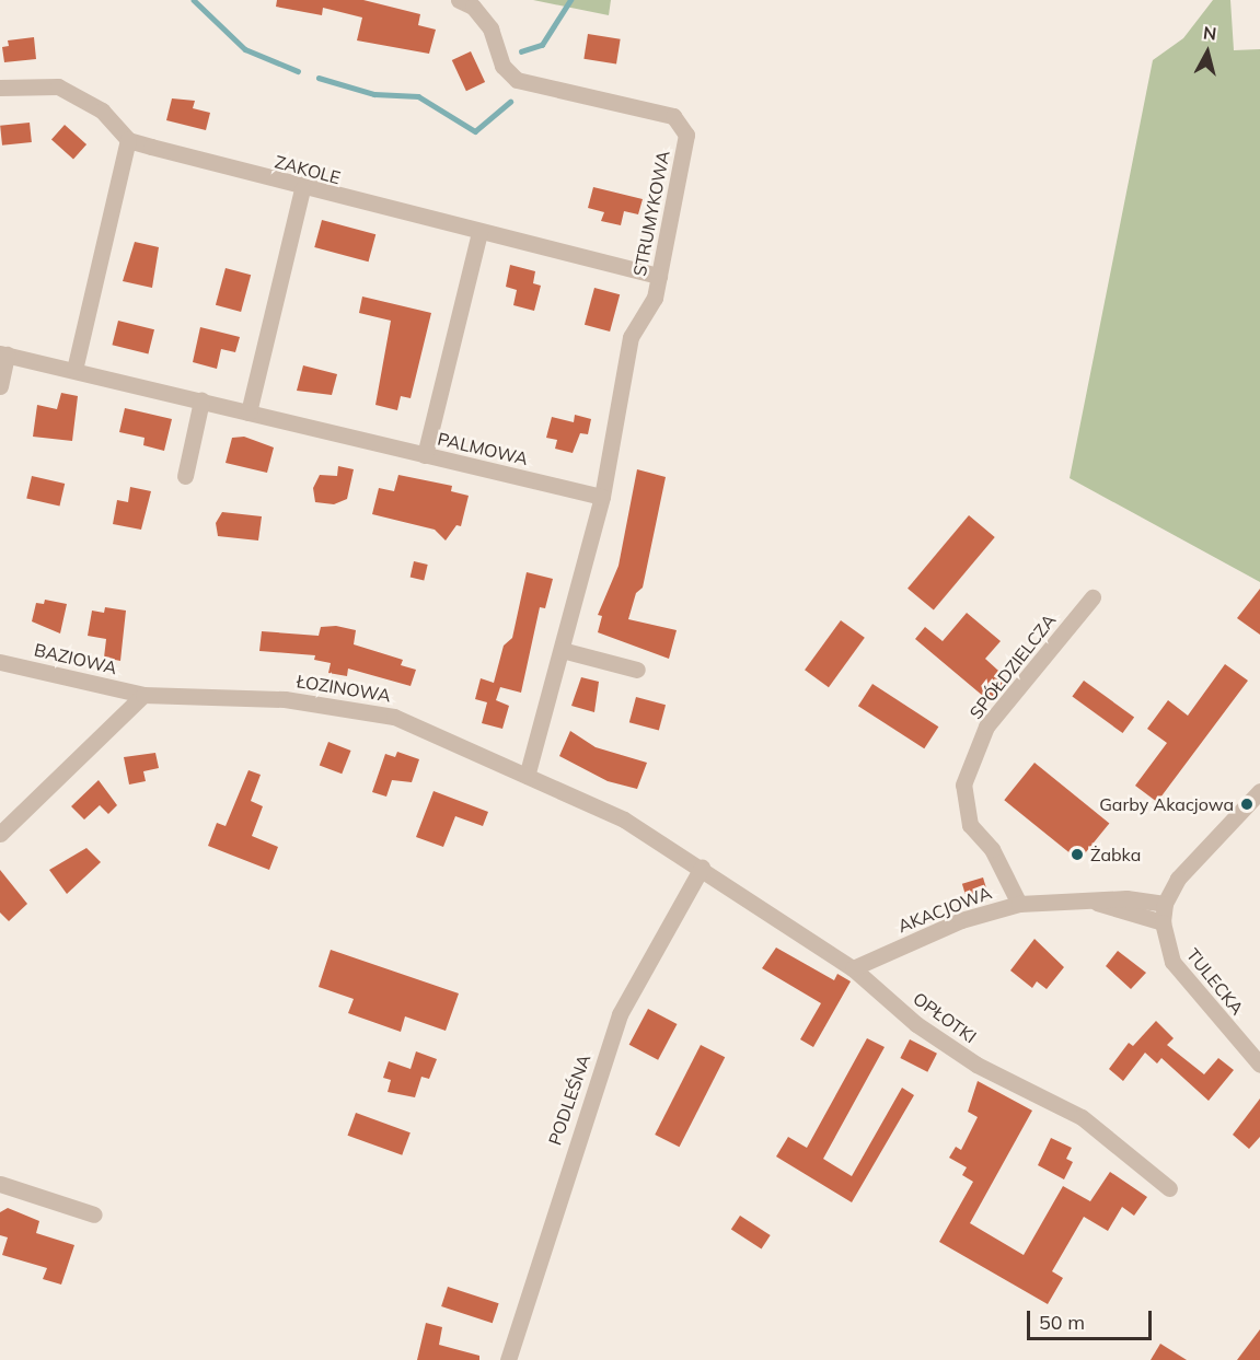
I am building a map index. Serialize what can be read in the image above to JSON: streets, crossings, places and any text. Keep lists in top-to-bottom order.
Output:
{
  "streets": {
    "street": [
      "ZAKOLE",
      "STRUMYKOWA",
      "PALMOWA",
      "BAZIOWA",
      "SPÓŁDZIELCZA",
      "ŁOZINOWA",
      "AKACJOWA",
      "TULECKA",
      "OPŁOTKI",
      "PODLEŚNA"
    ]
  },
  "crossings": [
    ["ZAKOLE", "STRUMYKOWA"],
    ["STRUMYKOWA", "PALMOWA"],
    ["BAZIOWA", "ŁOZINOWA"],
    ["SPÓŁDZIELCZA", "AKACJOWA"],
    ["ŁOZINOWA", "OPŁOTKI"],
    ["ŁOZINOWA", "PODLEŚNA"],
    ["AKACJOWA", "TULECKA"],
    ["AKACJOWA", "OPŁOTKI"],
    ["OPŁOTKI", "PODLEŚNA"]
  ],
  "places": ["Garby Akacjowa", "Żabka"],
  "scale_bar": "50 m",
  "north": "top"
}
